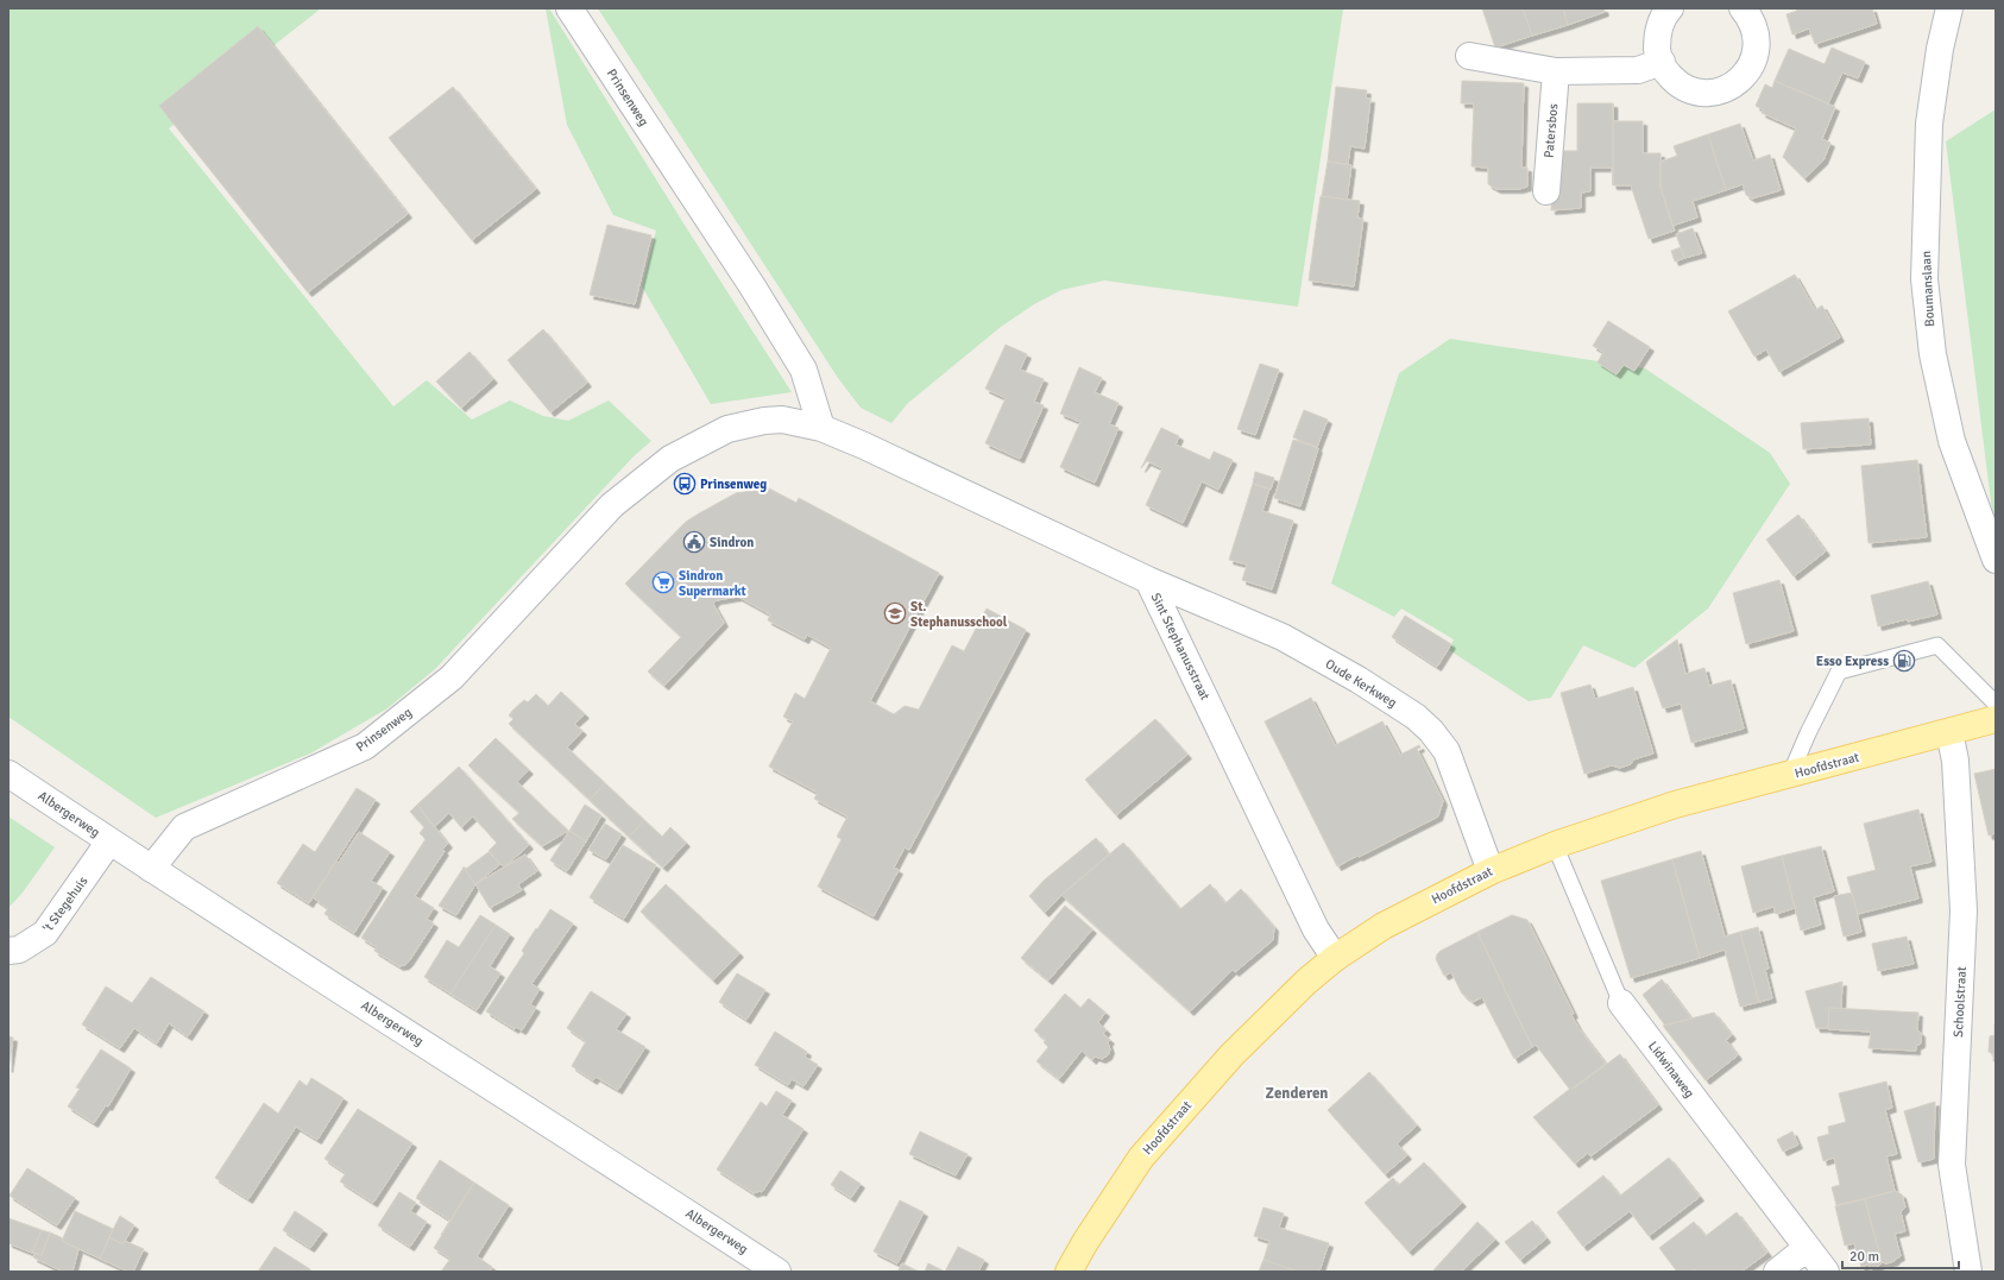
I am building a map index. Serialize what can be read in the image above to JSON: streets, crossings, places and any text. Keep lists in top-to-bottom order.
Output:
{
  "streets": {
    "main road": ["Hoofdstraat"],
    "street": [
      "Prinsenweg",
      "Patersbos",
      "Boumanslaan",
      "Sint Stephanusstraat",
      "Oude Kerkweg",
      "Albergerweg",
      "'t Stegehuis",
      "Schoolstraat",
      "Lidwinaweg"
    ]
  },
  "crossings": [
    ["Prinsenweg", "Sint Stephanusstraat"],
    ["Prinsenweg", "Albergerweg"],
    ["Sint Stephanusstraat", "Oude Kerkweg"],
    ["Sint Stephanusstraat", "Hoofdstraat"],
    ["Oude Kerkweg", "Hoofdstraat"],
    ["Hoofdstraat", "Schoolstraat"],
    ["Hoofdstraat", "Lidwinaweg"],
    ["Albergerweg", "'t Stegehuis"]
  ],
  "districts": ["Zenderen"],
  "places": {
    "bus stop": ["Prinsenweg"],
    "public building": ["Sindron"],
    "supermarket": ["Sindron Supermarkt"],
    "school or university": ["St. Stephanusschool"],
    "fuel station": ["Esso Express"]
  },
  "scale_bar": "20 m"
}
